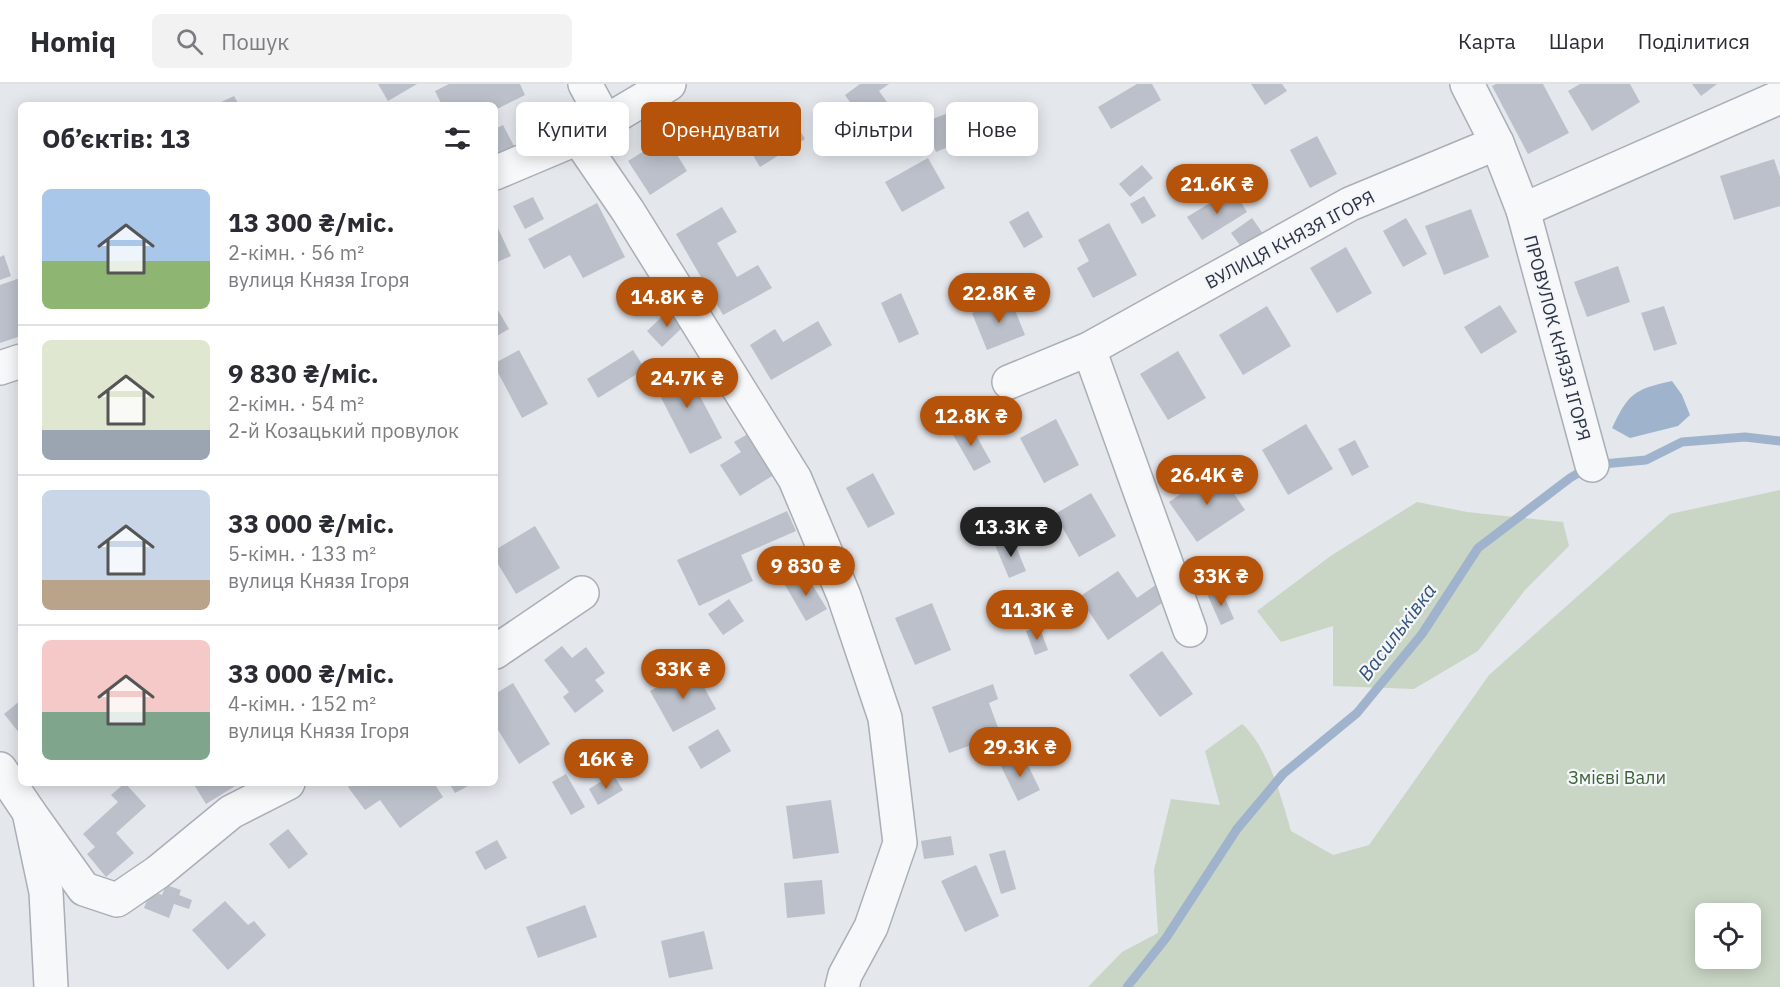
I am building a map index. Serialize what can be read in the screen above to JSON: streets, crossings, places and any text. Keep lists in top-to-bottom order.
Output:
{
  "streets": {
    "street": ["ВУЛИЦЯ КНЯЗЯ ІГОРЯ", "ПРОВУЛОК КНЯЗЯ ІГОРЯ"]
  },
  "water": ["Васильківка"],
  "parks": ["Змієві Вали"],
  "page": {
    "header": "Homiq",
    "search": "Пошук",
    "nav": ["Карта", "Шари", "Поділитися"],
    "chip": [
      "Купити",
      "Орендувати",
      "Фільтри",
      "Нове"
    ],
    "heading": "Об’єктів: 13",
    "price": [
      "21.6K ₴",
      "22.8K ₴",
      "14.8K ₴",
      "24.7K ₴",
      "12.8K ₴",
      "26.4K ₴",
      "13.3K ₴",
      "9 830 ₴",
      "33K ₴",
      "11.3K ₴",
      "33K ₴",
      "29.3K ₴",
      "16K ₴"
    ],
    "list": [
      {
        "name": "13 300 ₴/міс.",
        "note": "2-кімн. · 56 m² · вулиця Князя Ігоря"
      },
      {
        "name": "9 830 ₴/міс.",
        "note": "2-кімн. · 54 m² · 2-й Козацький провулок"
      },
      {
        "name": "33 000 ₴/міс.",
        "note": "5-кімн. · 133 m² · вулиця Князя Ігоря"
      },
      {
        "name": "33 000 ₴/міс.",
        "note": "4-кімн. · 152 m² · вулиця Князя Ігоря"
      }
    ]
  }
}
